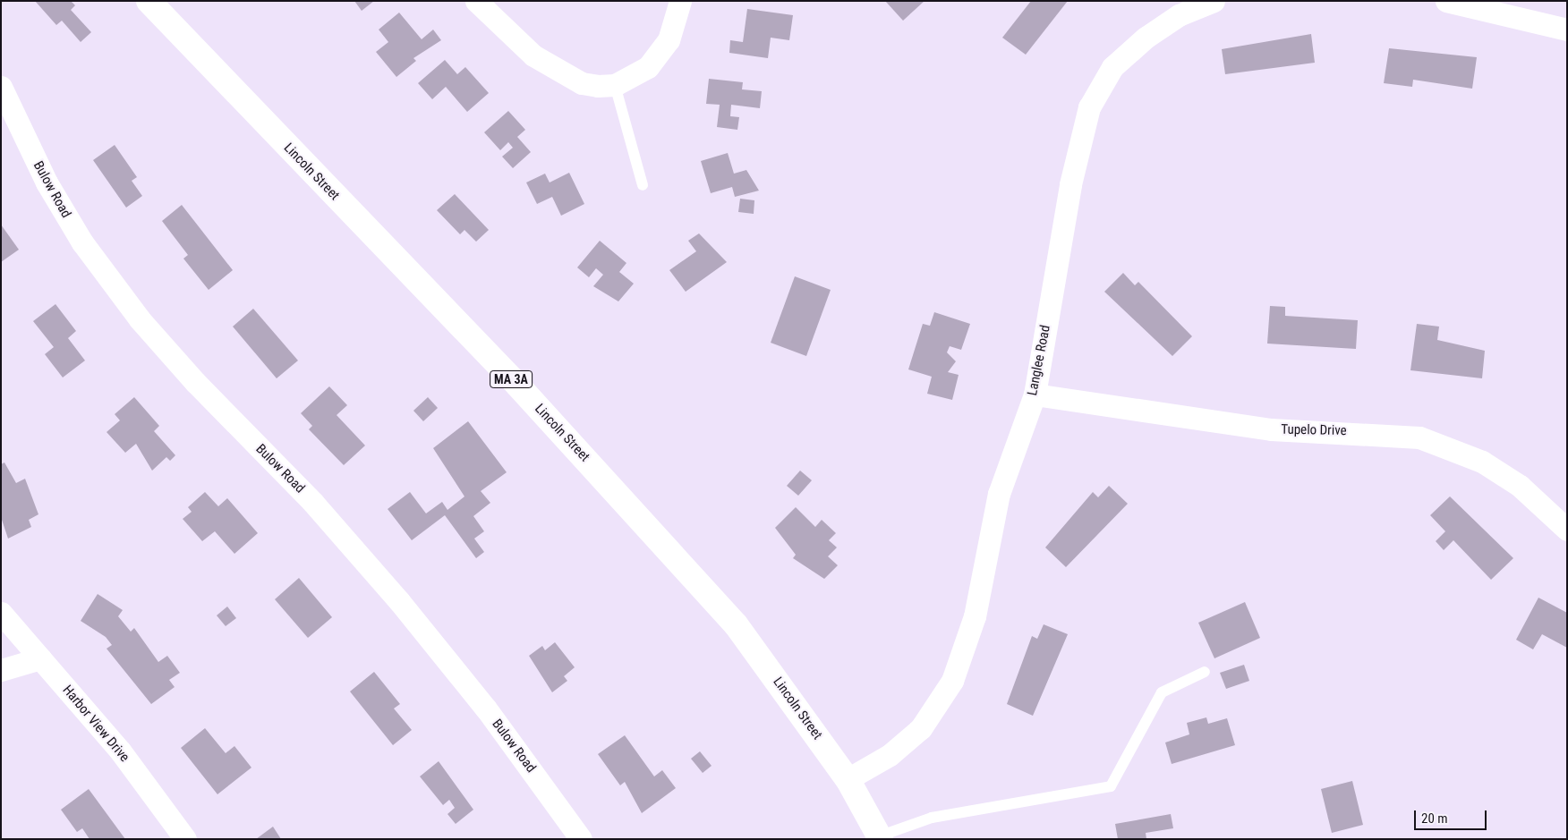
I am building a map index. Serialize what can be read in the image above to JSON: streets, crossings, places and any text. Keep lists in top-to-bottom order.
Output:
{
  "streets": {
    "main road": ["Lincoln Street", "MA 3A"],
    "street": [
      "Bulow Road",
      "Langlee Road",
      "Tupelo Drive",
      "Harbor View Drive"
    ]
  },
  "crossings": [
    ["Lincoln Street", "Langlee Road"],
    ["Langlee Road", "Tupelo Drive"]
  ],
  "scale_bar": "20 m"
}
